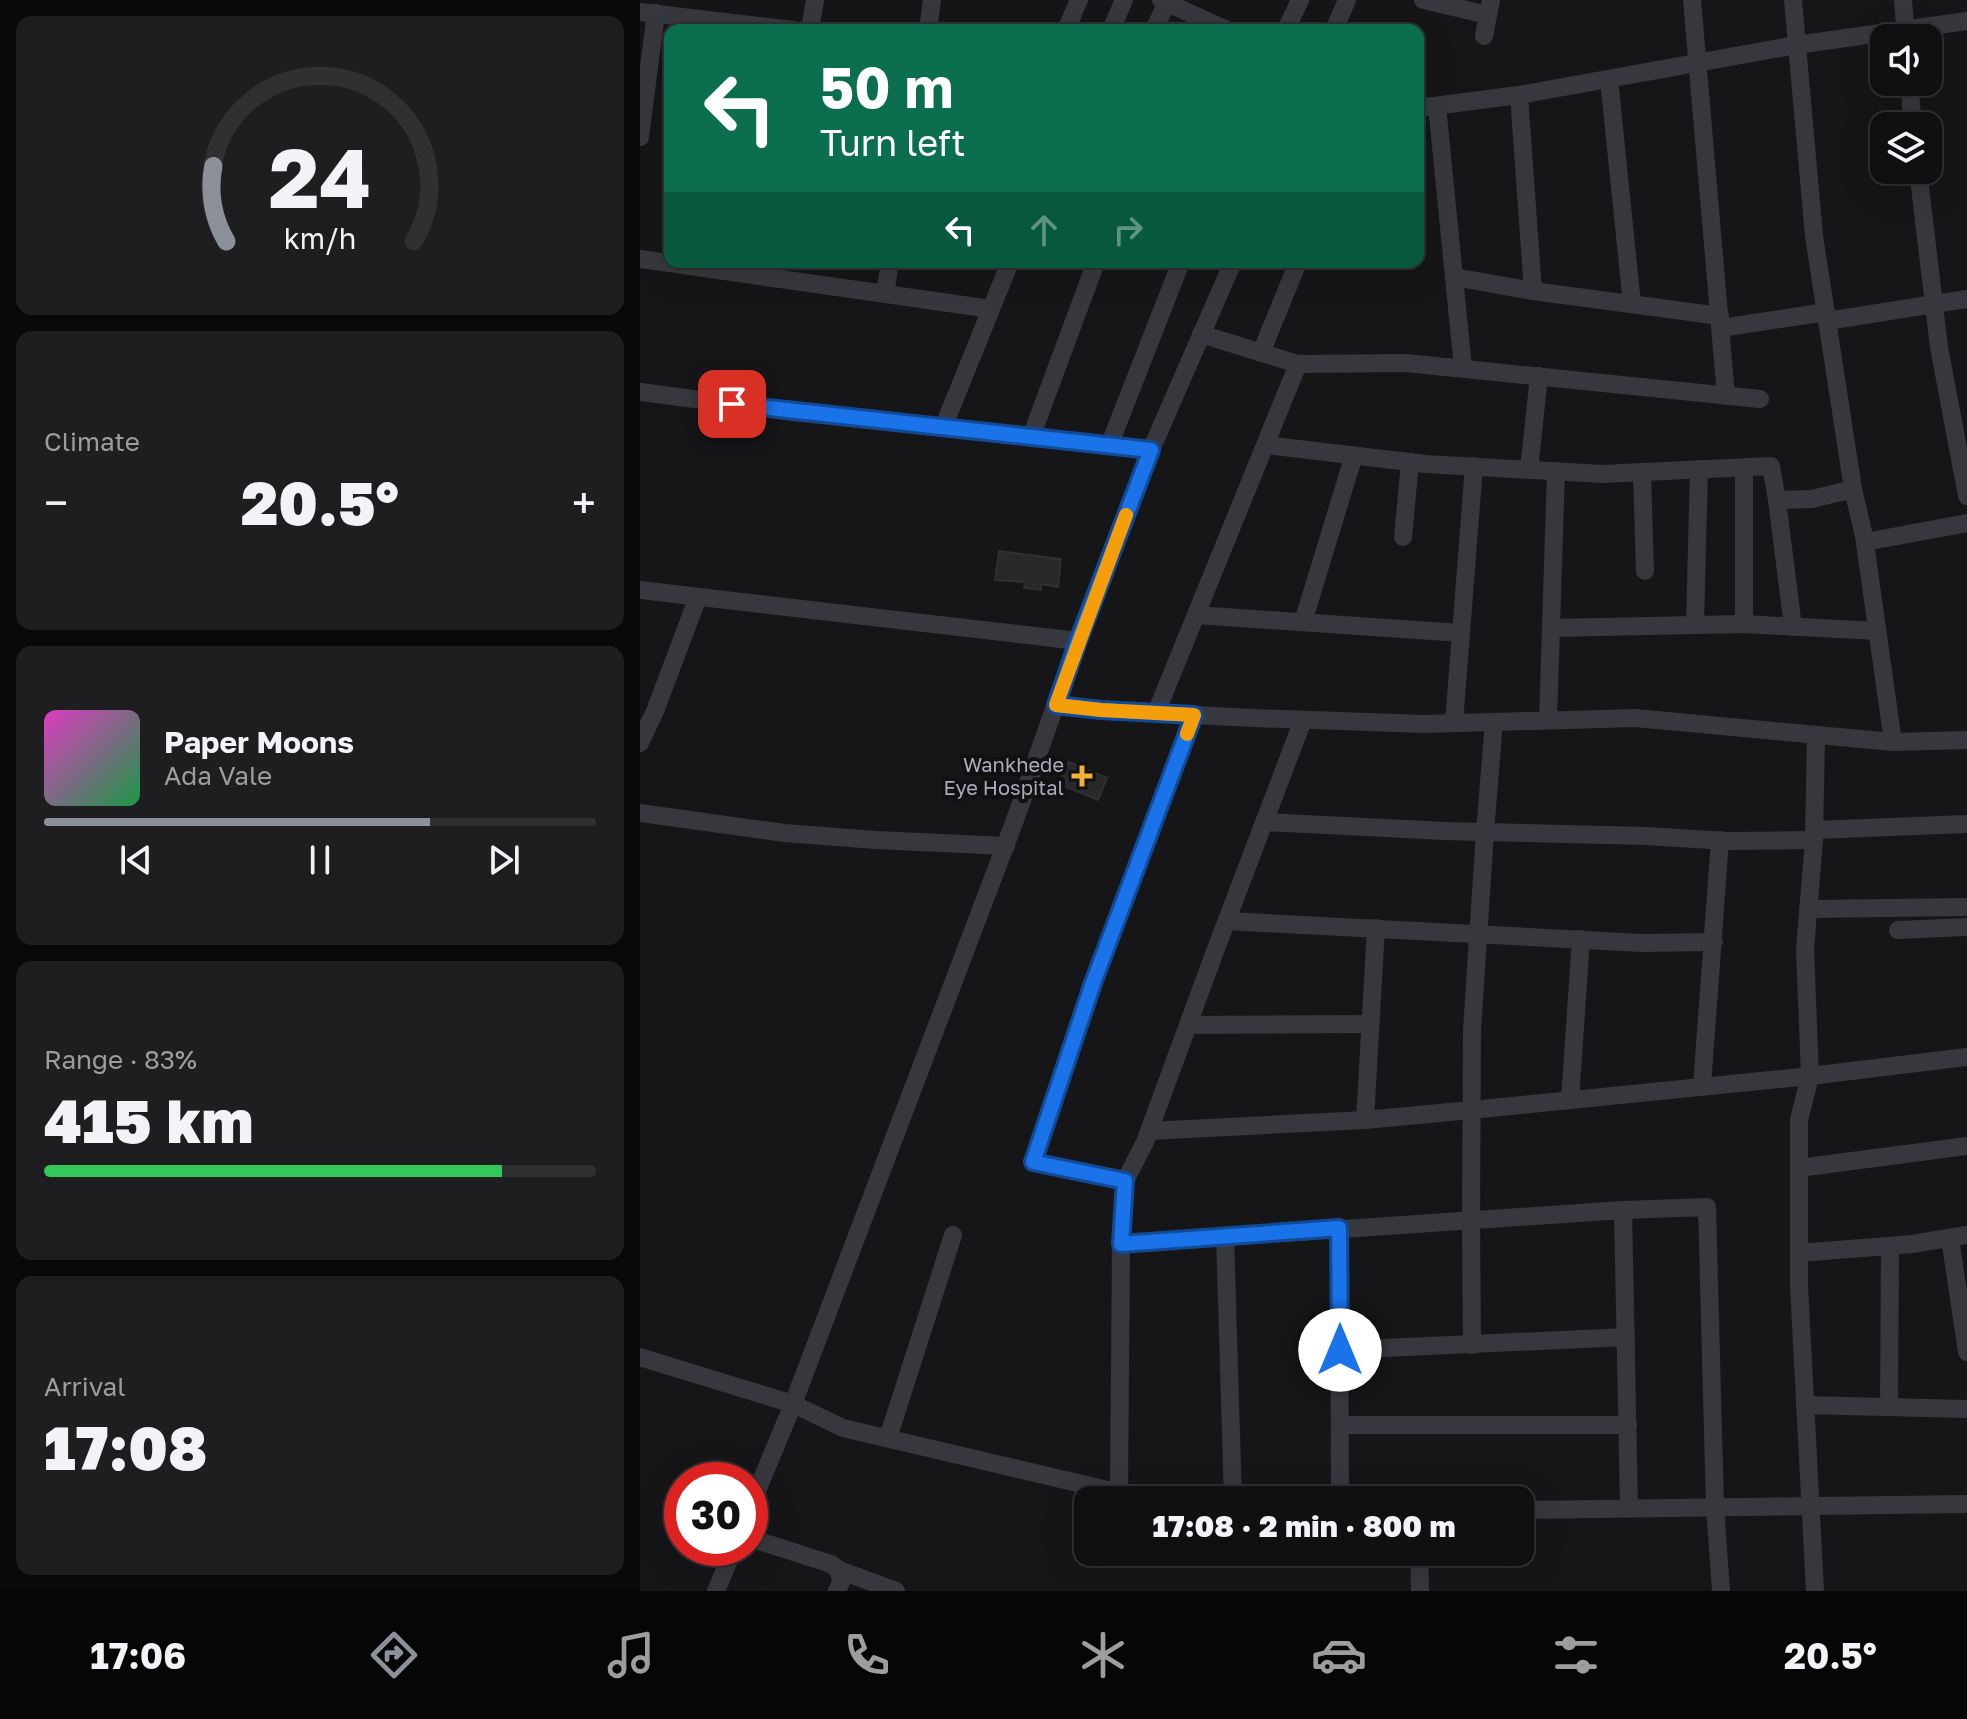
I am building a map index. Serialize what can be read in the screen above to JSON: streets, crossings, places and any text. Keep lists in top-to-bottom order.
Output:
{
  "places": {
    "health": ["Wankhede Eye Hospital"]
  },
  "page": {
    "turn": ["50 m", "Turn left"],
    "tile": [
      "Climate",
      ["Range · 83%", "415 km"],
      ["Arrival", "17:08"]
    ],
    "heat": ["−", "20.5°", "+"],
    "song": ["Paper Moons", "Ada Vale"],
    "limit": "30",
    "trip": "17:08 · 2 min · 800 m",
    "tabs": ["17:06", "20.5°"],
    "gauge": ["24", "km/h"]
  }
}
